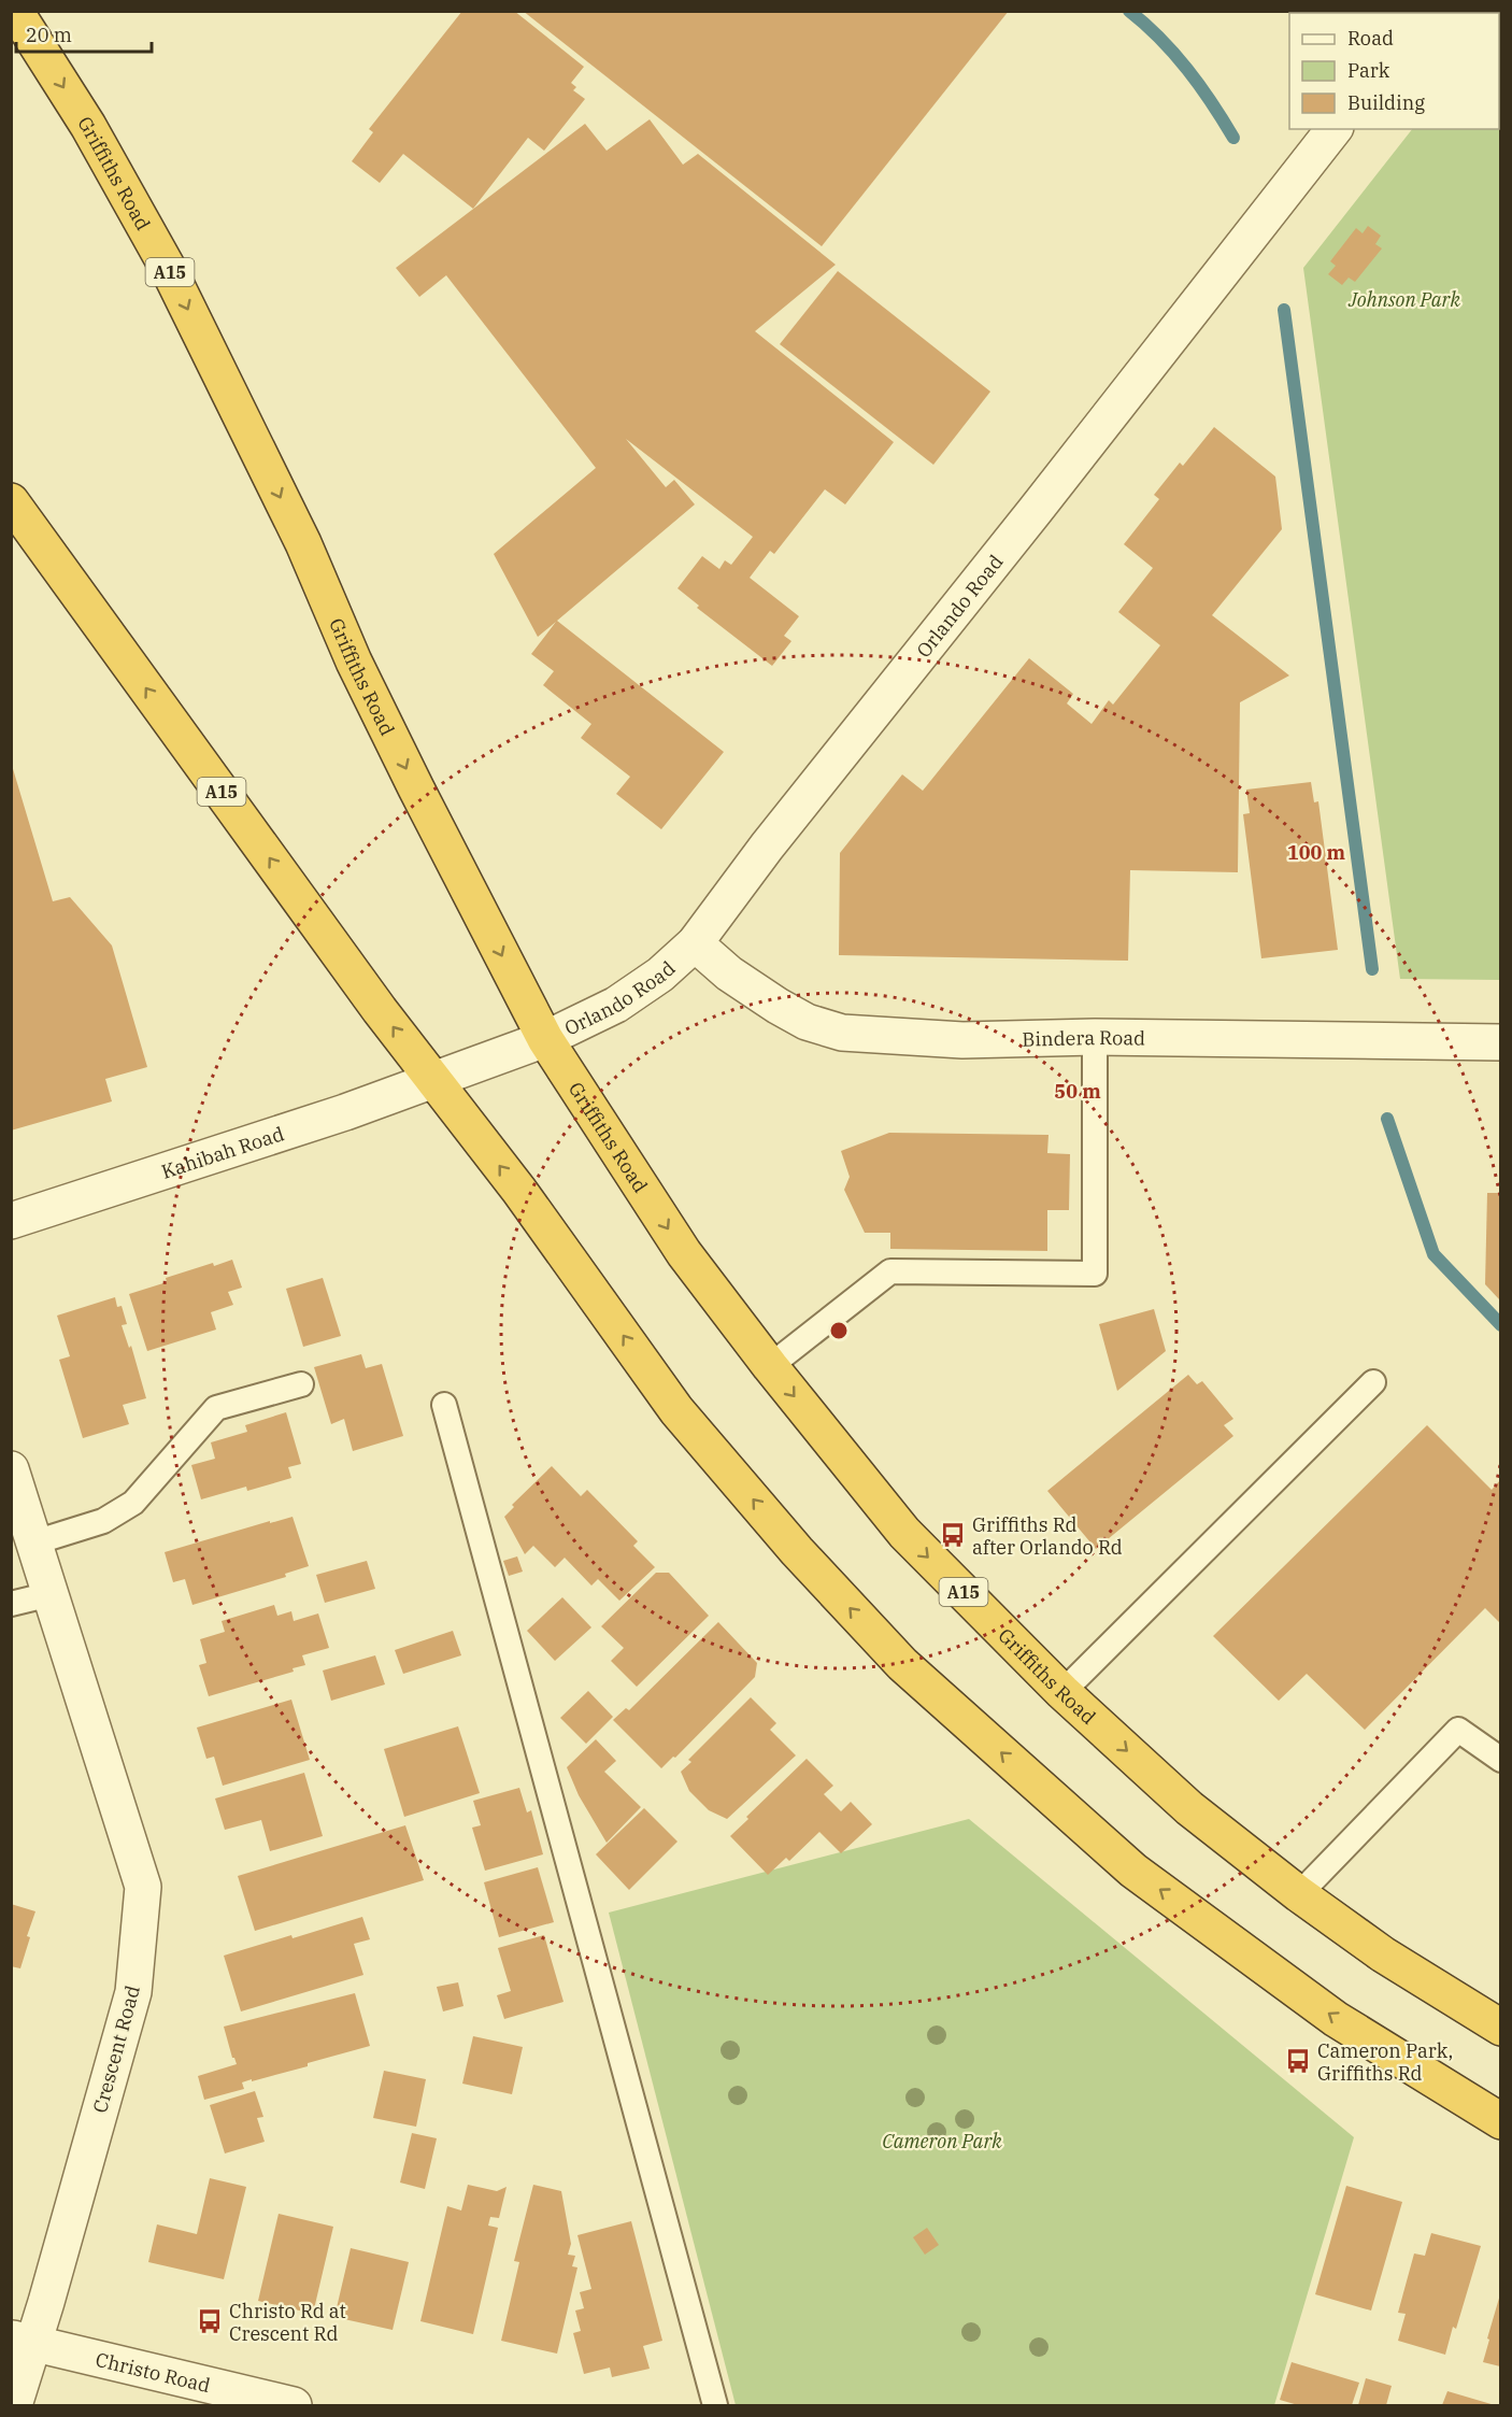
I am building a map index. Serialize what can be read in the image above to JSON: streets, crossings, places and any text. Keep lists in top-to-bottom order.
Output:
{
  "streets": {
    "highway": ["Griffiths Road", "A15"],
    "street": [
      "Orlando Road",
      "Bindera Road",
      "Kahibah Road",
      "Crescent Road",
      "Christo Road"
    ]
  },
  "crossings": [
    ["Griffiths Road", "Orlando Road"],
    ["A15", "Orlando Road"],
    ["A15", "Kahibah Road"],
    ["Orlando Road", "Bindera Road"],
    ["Orlando Road", "Kahibah Road"],
    ["Crescent Road", "Christo Road"]
  ],
  "parks": ["Johnson Park", "Cameron Park"],
  "places": {
    "bus stop": ["Griffiths Rd after Orlando Rd", "Cameron Park, Griffiths Rd", "Christo Rd at Crescent Rd"]
  },
  "legend": ["Road", "Park", "Building"],
  "scale_bar": "20 m",
  "rings": ["100 m", "50 m"]
}
